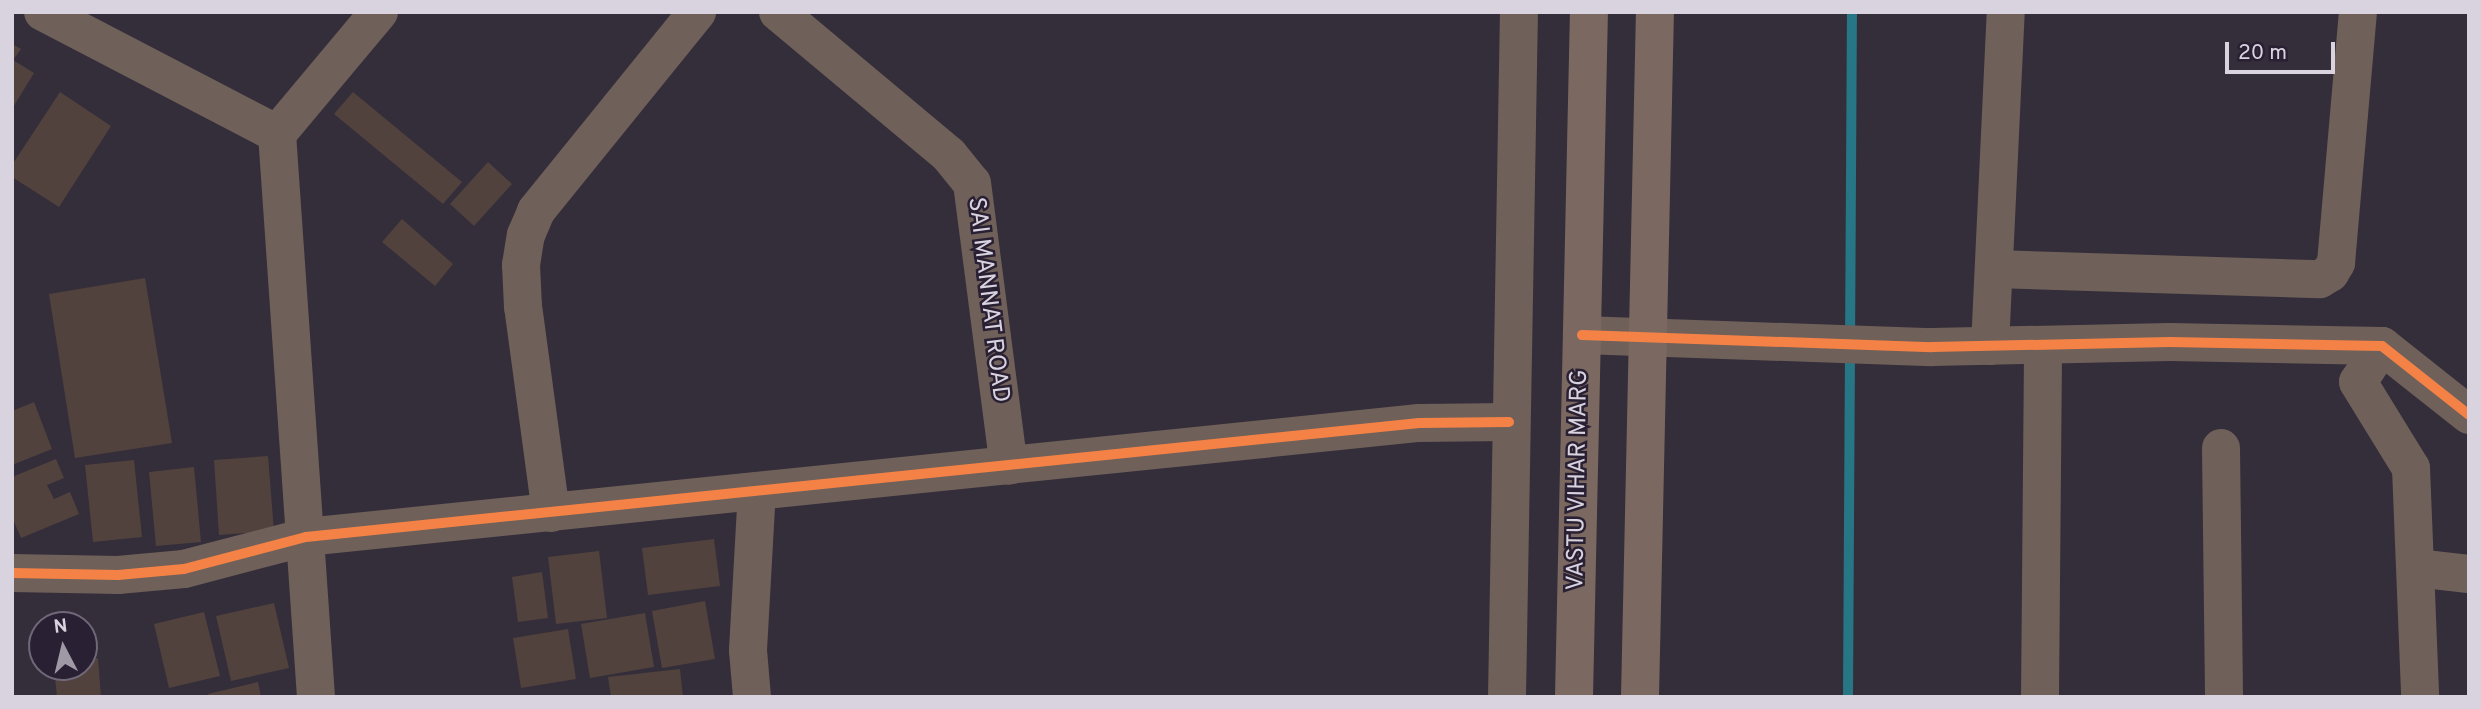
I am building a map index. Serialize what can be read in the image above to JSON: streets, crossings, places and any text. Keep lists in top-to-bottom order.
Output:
{
  "streets": {
    "main road": ["VASTU VIHAR MARG"],
    "street": ["SAI MANNAT ROAD"]
  },
  "scale_bar": "20 m",
  "north": "top"
}
